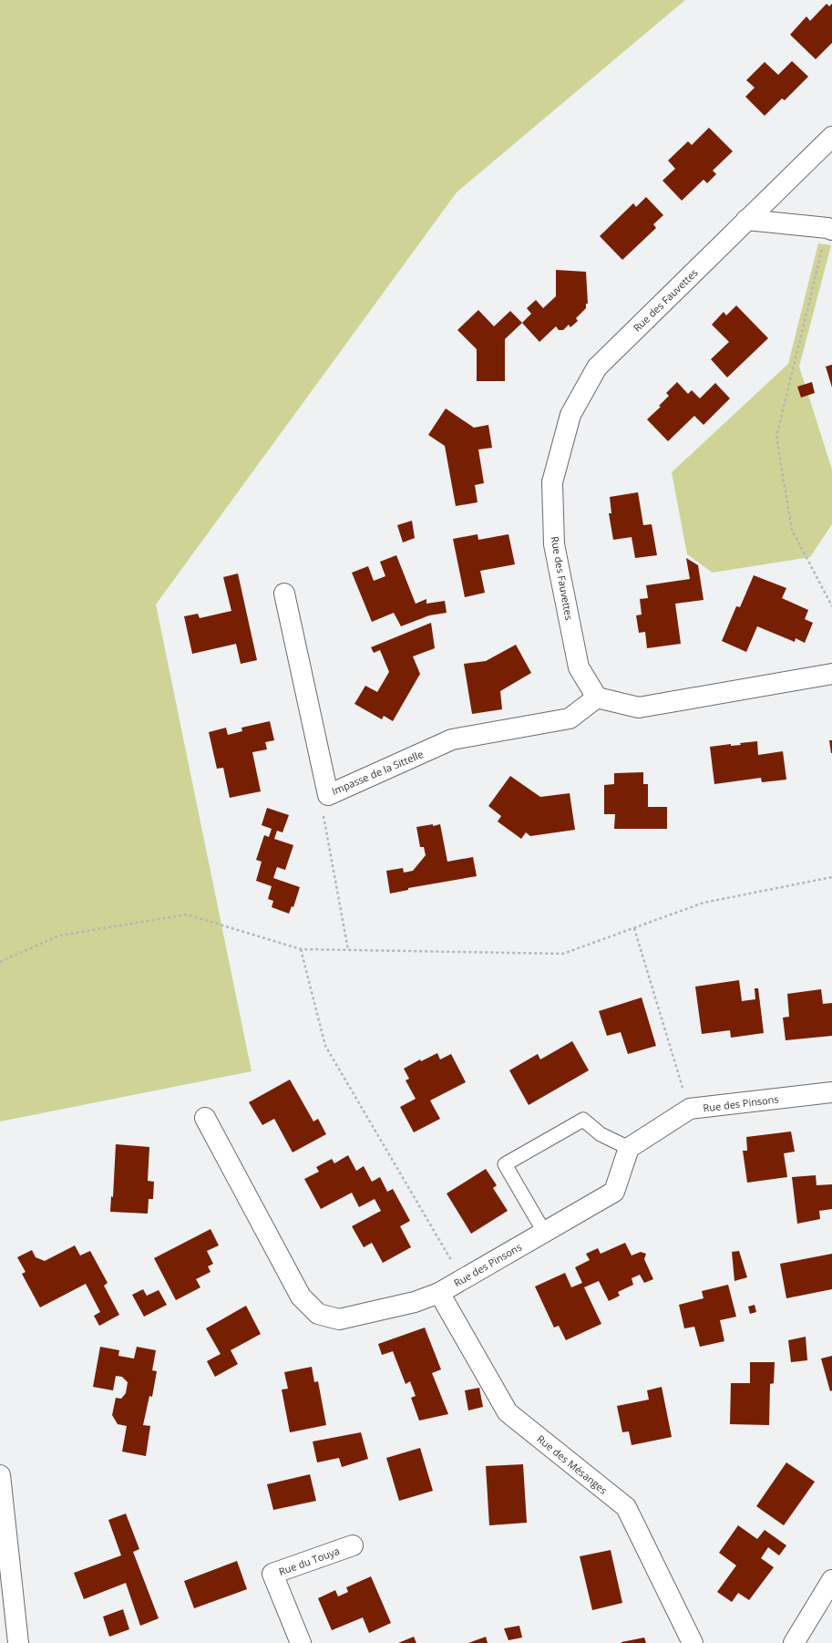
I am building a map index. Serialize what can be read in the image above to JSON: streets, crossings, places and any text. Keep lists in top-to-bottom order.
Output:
{
  "streets": {
    "street": [
      "Rue des Fauvettes",
      "Impasse de la Sittelle",
      "Rue des Pinsons",
      "Rue des Mésanges",
      "Rue du Touya"
    ]
  },
  "crossings": [
    ["Rue des Fauvettes", "Impasse de la Sittelle"],
    ["Rue des Pinsons", "Rue des Mésanges"]
  ]
}
